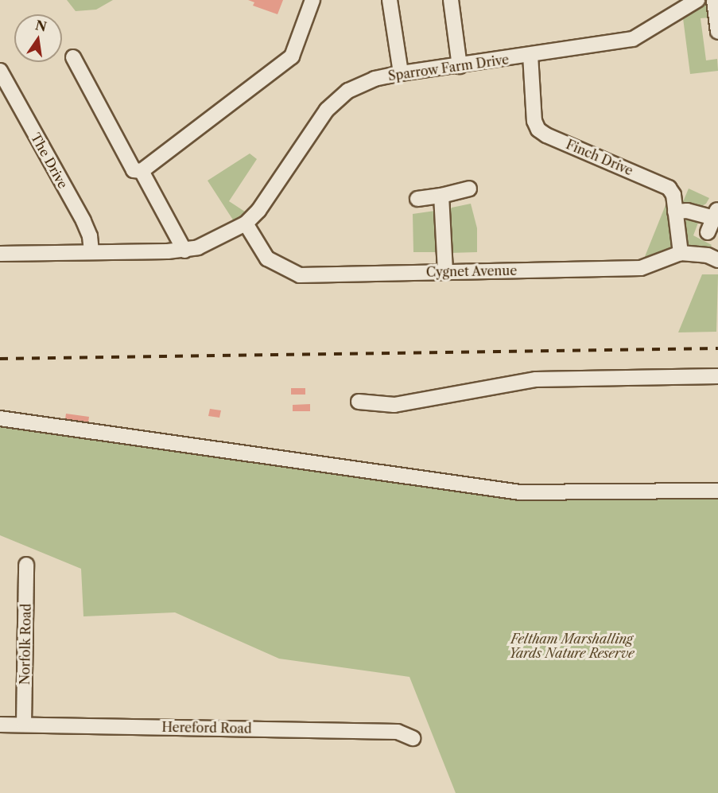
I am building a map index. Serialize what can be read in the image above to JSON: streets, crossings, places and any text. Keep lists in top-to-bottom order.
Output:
{
  "streets": {
    "street": [
      "Sparrow Farm Drive",
      "Finch Drive",
      "The Drive",
      "Cygnet Avenue",
      "Norfolk Road",
      "Hereford Road"
    ]
  },
  "crossings": [
    ["Sparrow Farm Drive", "Finch Drive"],
    ["Sparrow Farm Drive", "The Drive"],
    ["Sparrow Farm Drive", "Cygnet Avenue"],
    ["Finch Drive", "Cygnet Avenue"],
    ["Norfolk Road", "Hereford Road"]
  ],
  "parks": ["Feltham Marshalling Yards Nature Reserve"],
  "north": "top"
}
